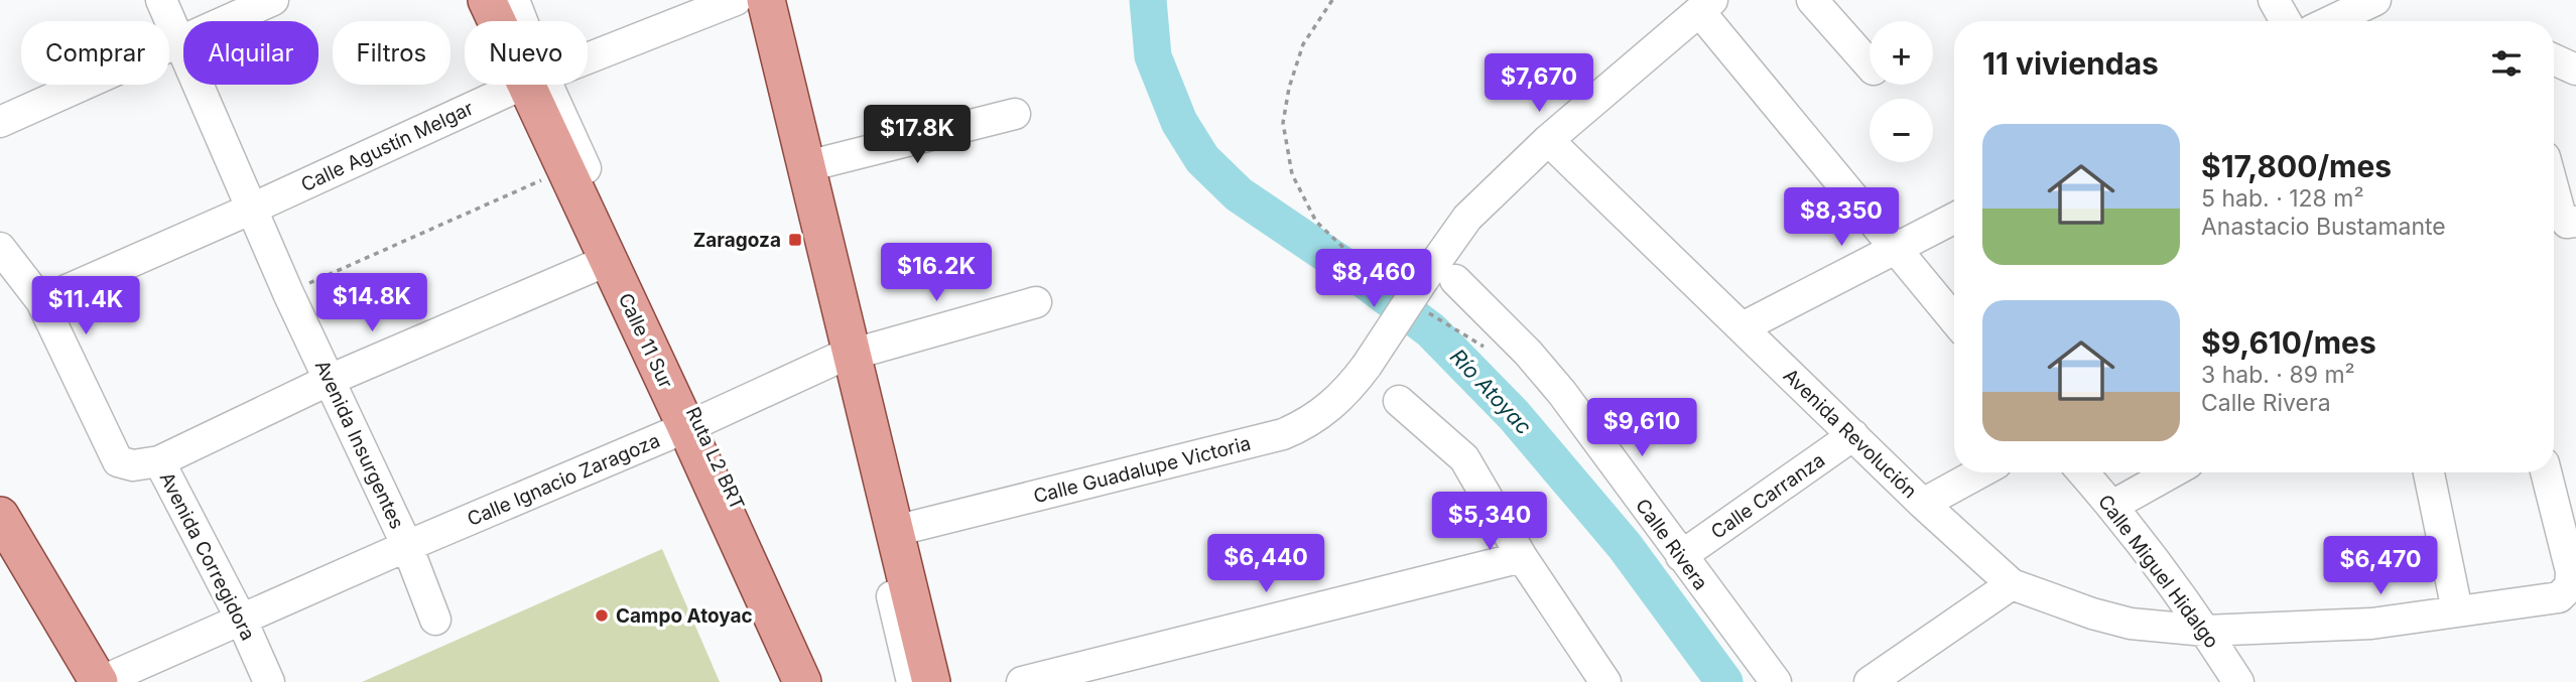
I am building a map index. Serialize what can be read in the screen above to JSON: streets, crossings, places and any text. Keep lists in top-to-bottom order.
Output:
{
  "streets": {
    "main road": ["Calle 11 Sur"],
    "street": [
      "Calle Agustín Melgar",
      "Avenida Revolución",
      "Avenida Insurgentes",
      "Ruta L2 BRT",
      "Calle Guadalupe Victoria",
      "Calle Ignacio Zaragoza",
      "Calle Carranza",
      "Calle Rivera",
      "Avenida Corregidora",
      "Calle Miguel Hidalgo"
    ]
  },
  "crossings": [
    ["Calle Agustín Melgar", "Avenida Insurgentes"],
    ["Calle Agustín Melgar", "Avenida Corregidora"],
    ["Calle 11 Sur", "Ruta L2 BRT"],
    ["Calle 11 Sur", "Calle Ignacio Zaragoza"],
    ["Avenida Revolución", "Calle Guadalupe Victoria"],
    ["Avenida Revolución", "Calle Carranza"],
    ["Avenida Revolución", "Calle Miguel Hidalgo"],
    ["Avenida Insurgentes", "Calle Ignacio Zaragoza"],
    ["Ruta L2 BRT", "Calle Ignacio Zaragoza"],
    ["Calle Ignacio Zaragoza", "Avenida Corregidora"],
    ["Calle Carranza", "Calle Rivera"]
  ],
  "water": ["Río Atoyac"],
  "places": {
    "transit": ["Zaragoza"],
    "other": ["Campo Atoyac"]
  },
  "page": {
    "map_buttons": ["+", "−"],
    "chip": [
      "Comprar",
      "Alquilar",
      "Filtros",
      "Nuevo"
    ],
    "heading": "11 viviendas",
    "price": [
      "$7,670",
      "$17.8K",
      "$8,350",
      "$16.2K",
      "$8,460",
      "$14.8K",
      "$11.4K",
      "$9,610",
      "$5,340",
      "$6,440",
      "$6,470"
    ],
    "list": [
      {
        "name": "$17,800/mes",
        "note": "5 hab. · 128 m² · Anastacio Bustamante"
      },
      {
        "name": "$9,610/mes",
        "note": "3 hab. · 89 m² · Calle Rivera"
      }
    ]
  }
}
